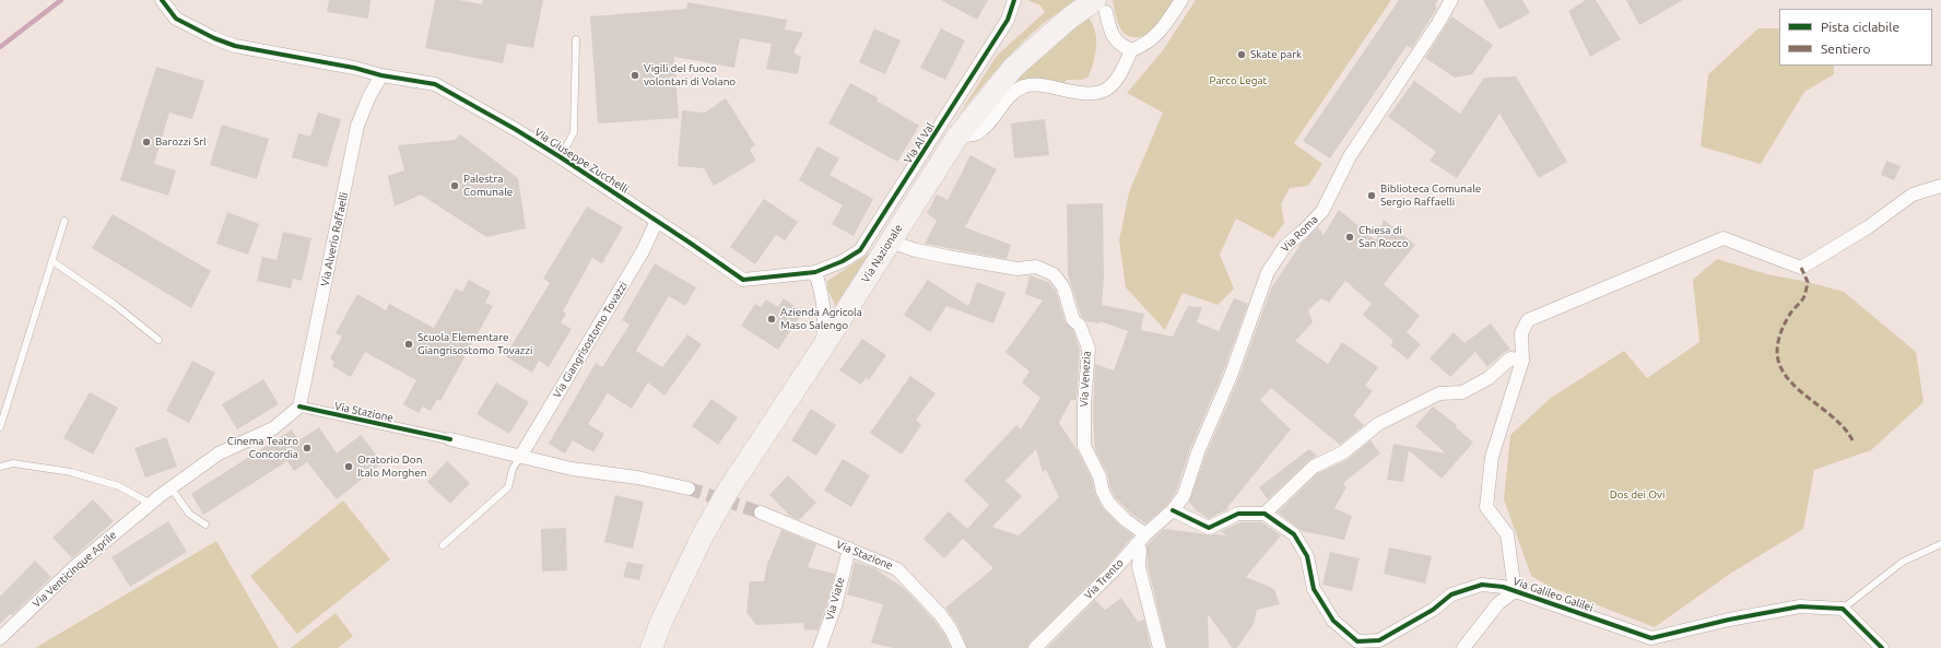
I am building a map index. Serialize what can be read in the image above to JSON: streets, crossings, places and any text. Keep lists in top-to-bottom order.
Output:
{
  "streets": {
    "main road": ["Via Nazionale"],
    "street": [
      "Via Al Val",
      "Via Giuseppe Zucchelli",
      "Via Roma",
      "Via Alverio Raffaelli",
      "Via Giangrisostomo Tovazzi",
      "Via Venezia",
      "Via Stazione",
      "Via Venticinque Aprile",
      "Via Trento",
      "Via Galileo Galilei",
      "Via Viate"
    ]
  },
  "crossings": [
    ["Via Al Val", "Via Giuseppe Zucchelli"],
    ["Via Giuseppe Zucchelli", "Via Alverio Raffaelli"],
    ["Via Giuseppe Zucchelli", "Via Giangrisostomo Tovazzi"],
    ["Via Roma", "Via Trento"],
    ["Via Alverio Raffaelli", "Via Stazione"],
    ["Via Nazionale", "Via Venezia"],
    ["Via Giangrisostomo Tovazzi", "Via Stazione"],
    ["Via Venezia", "Via Trento"],
    ["Via Stazione", "Via Viate"]
  ],
  "parks": ["Parco Legat", "Dos dei Ovi"],
  "places": [
    "Skate park",
    "Vigili del fuoco volontari di Volano",
    "Barozzi Srl",
    "Palestra Comunale",
    "Biblioteca Comunale Sergio Raffaelli",
    "Chiesa di San Rocco",
    "Azienda Agricola Maso Salengo",
    "Scuola Elementare Giangrisostomo Tovazzi",
    "Cinema Teatro Concordia",
    "Oratorio Don Italo Morghen"
  ],
  "legend": ["Pista ciclabile", "Sentiero"]
}
